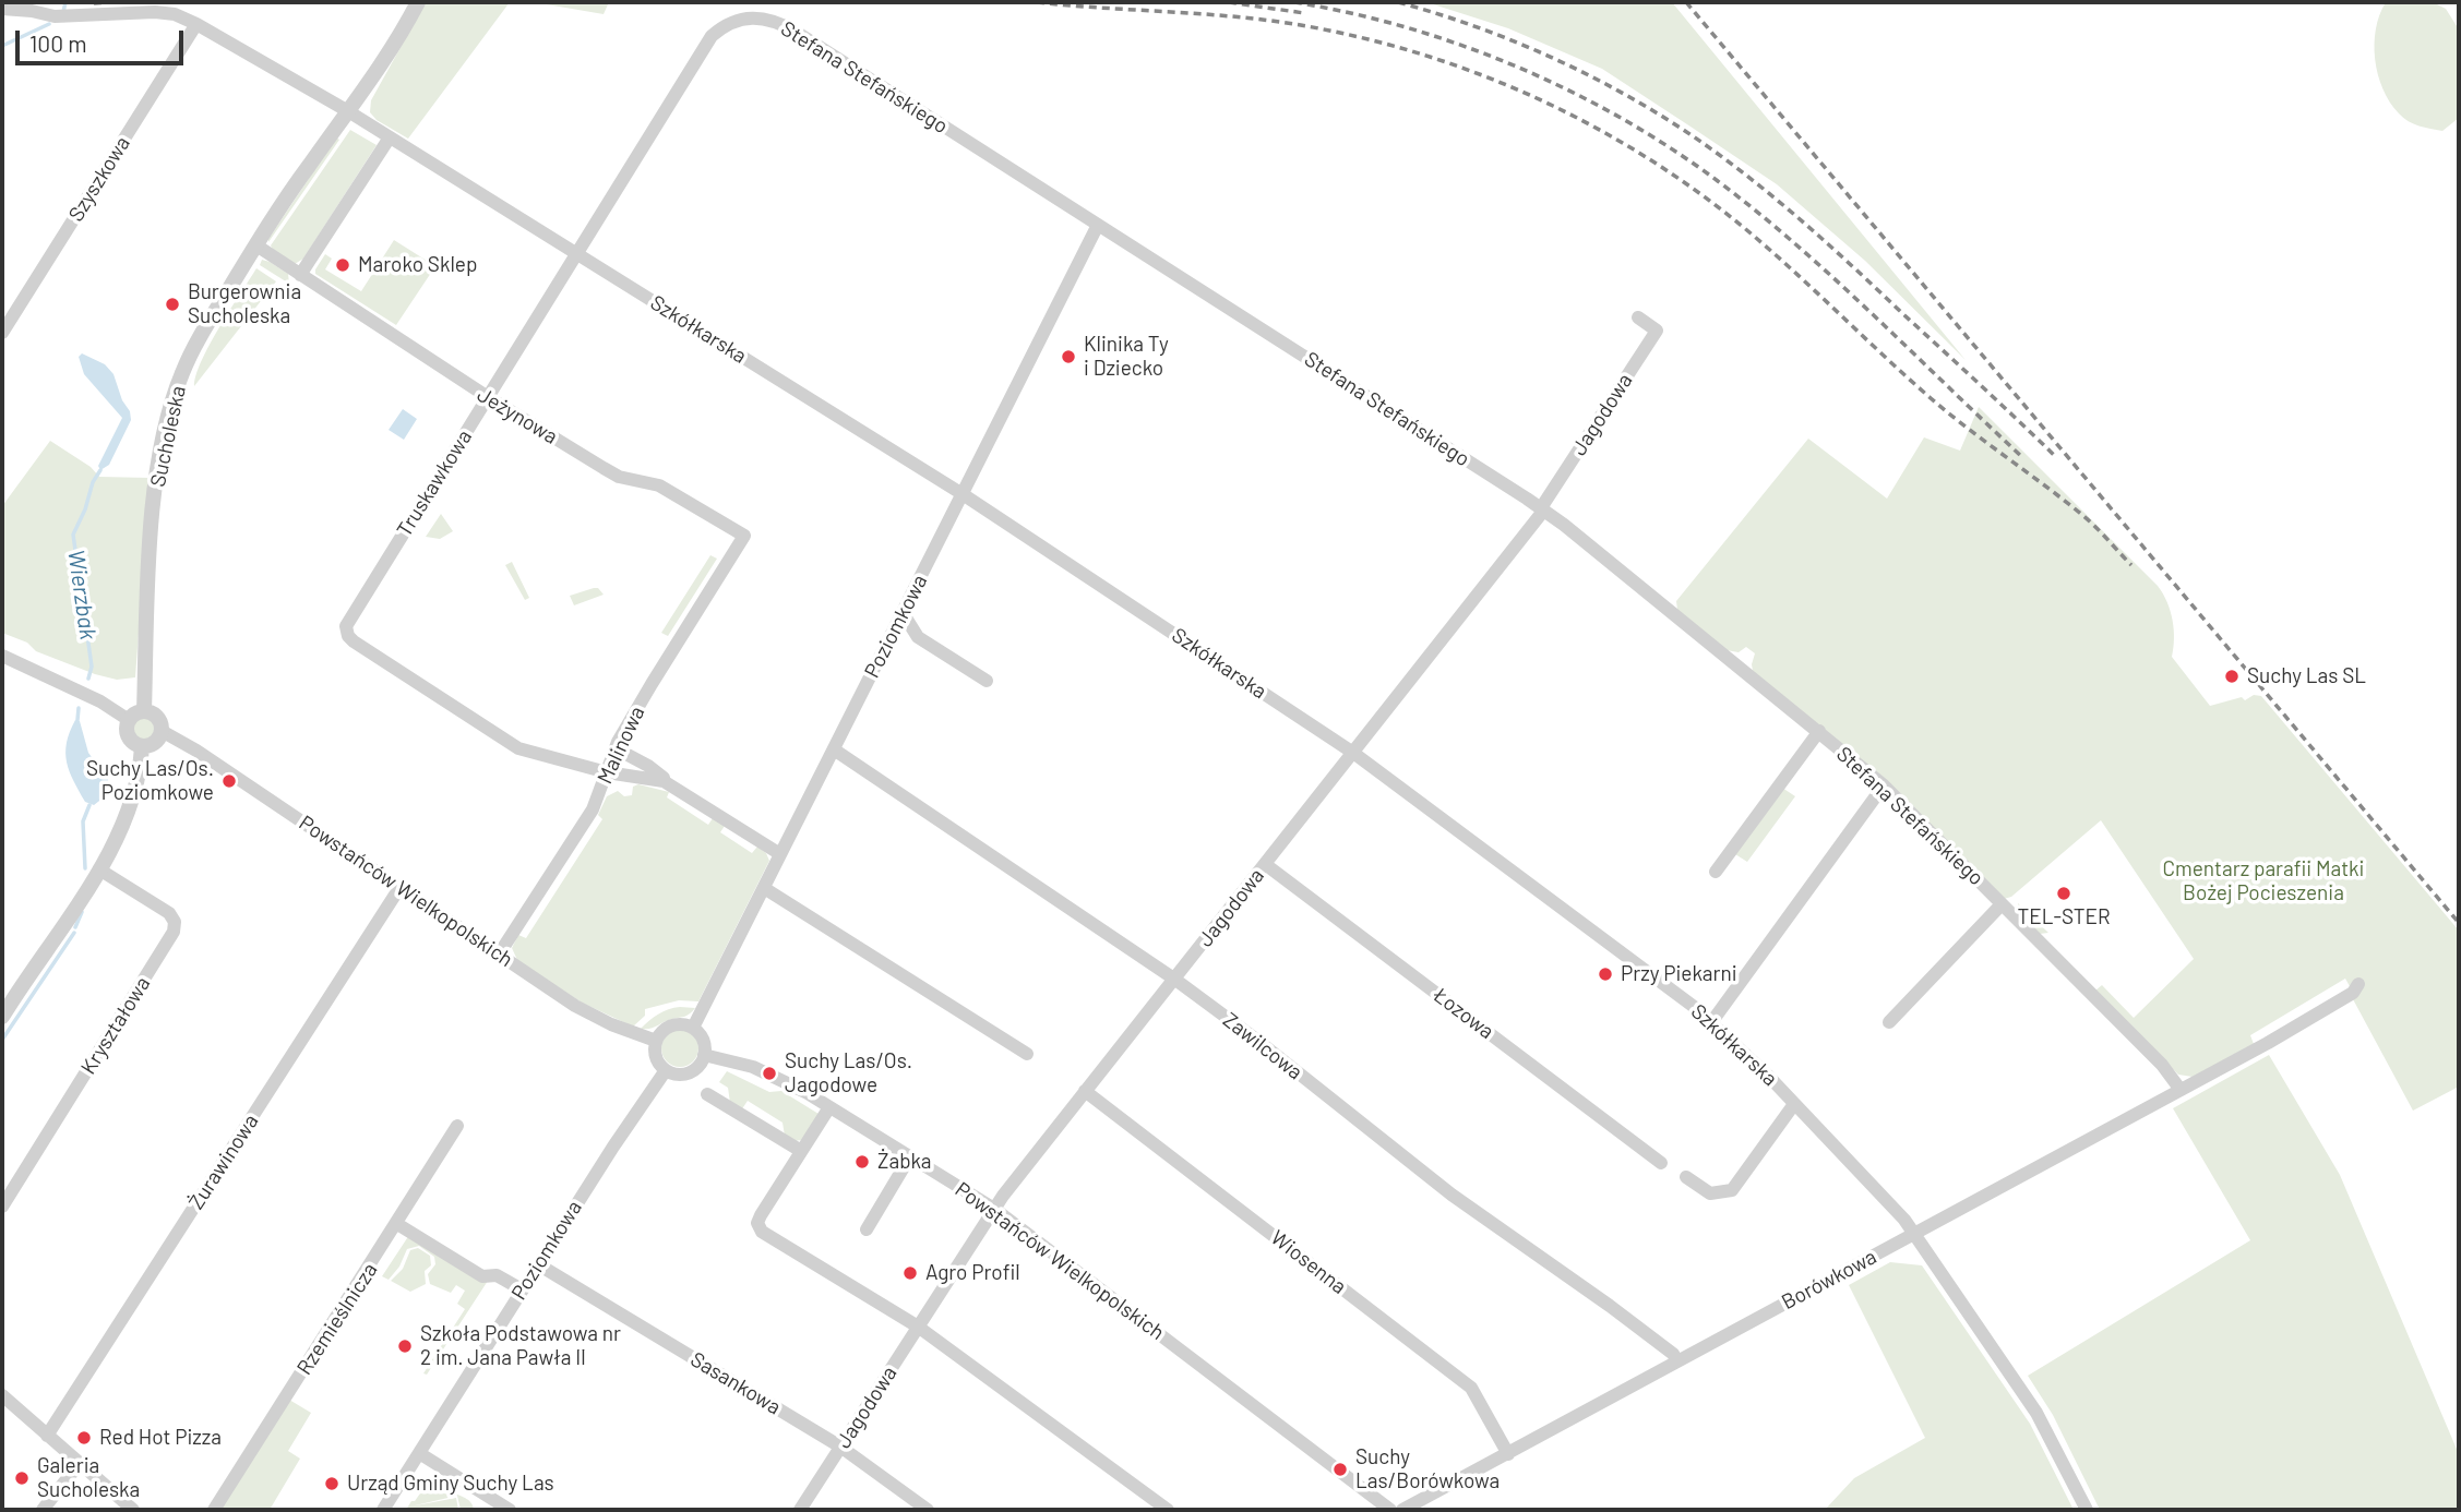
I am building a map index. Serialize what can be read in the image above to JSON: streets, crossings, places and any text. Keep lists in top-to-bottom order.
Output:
{
  "streets": {
    "street": [
      "Stefana Stefańskiego",
      "Szyszkowa",
      "Szkółkarska",
      "Jagodowa",
      "Jeżynowa",
      "Sucholeska",
      "Truskawkowa",
      "Poziomkowa",
      "Malinowa",
      "Powstańców Wielkopolskich",
      "Łozowa",
      "Kryształowa",
      "Zawilcowa",
      "Żurawinowa",
      "Wiosenna",
      "Borówkowa",
      "Rzemieślnicza",
      "Sasankowa"
    ]
  },
  "crossings": [
    ["Stefana Stefańskiego", "Szkółkarska"],
    ["Stefana Stefańskiego", "Jagodowa"],
    ["Stefana Stefańskiego", "Truskawkowa"],
    ["Stefana Stefańskiego", "Poziomkowa"],
    ["Stefana Stefańskiego", "Borówkowa"],
    ["Szyszkowa", "Szkółkarska"],
    ["Szkółkarska", "Jagodowa"],
    ["Szkółkarska", "Sucholeska"],
    ["Szkółkarska", "Truskawkowa"],
    ["Szkółkarska", "Poziomkowa"],
    ["Szkółkarska", "Borówkowa"],
    ["Jagodowa", "Powstańców Wielkopolskich"],
    ["Jagodowa", "Łozowa"],
    ["Jagodowa", "Zawilcowa"],
    ["Jagodowa", "Wiosenna"],
    ["Jagodowa", "Sasankowa"],
    ["Jeżynowa", "Sucholeska"],
    ["Jeżynowa", "Truskawkowa"],
    ["Jeżynowa", "Malinowa"],
    ["Sucholeska", "Powstańców Wielkopolskich"],
    ["Truskawkowa", "Malinowa"],
    ["Poziomkowa", "Powstańców Wielkopolskich"],
    ["Poziomkowa", "Zawilcowa"],
    ["Poziomkowa", "Sasankowa"],
    ["Malinowa", "Powstańców Wielkopolskich"],
    ["Powstańców Wielkopolskich", "Żurawinowa"],
    ["Zawilcowa", "Borówkowa"],
    ["Wiosenna", "Borówkowa"]
  ],
  "water": ["Wierzbak"],
  "parks": ["Cmentarz parafii Matki Bożej Pocieszenia"],
  "places": [
    "Maroko Sklep",
    "Burgerownia Sucholeska",
    "Klinika Ty i Dziecko",
    "Suchy Las SL",
    "Suchy Las/Os. Poziomkowe",
    "TEL-STER",
    "Przy Piekarni",
    "Suchy Las/Os. Jagodowe",
    "Żabka",
    "Agro Profil",
    "Szkoła Podstawowa nr 2 im. Jana Pawła II",
    "Red Hot Pizza",
    "Suchy Las/Borówkowa",
    "Galeria Sucholeska",
    "Urząd Gminy Suchy Las"
  ],
  "scale_bar": "100 m"
}
